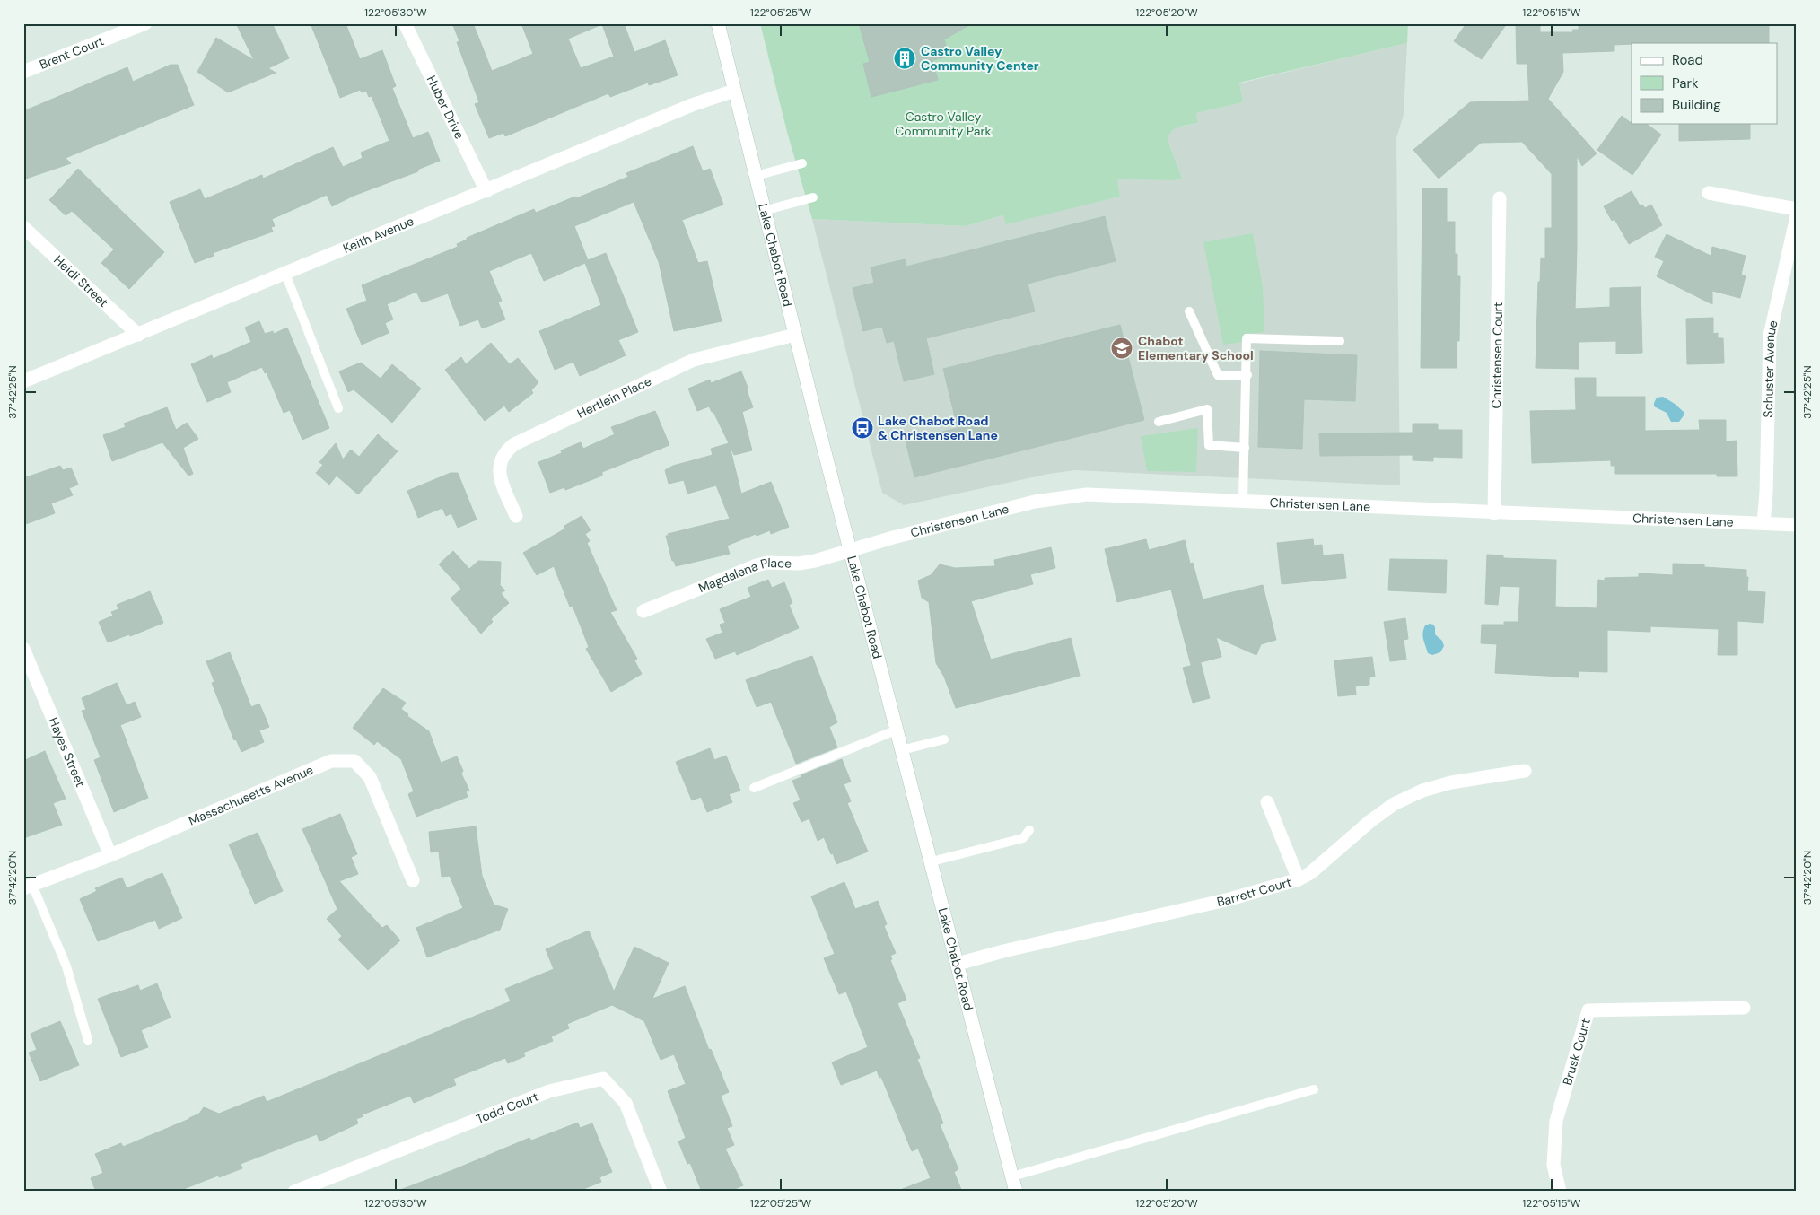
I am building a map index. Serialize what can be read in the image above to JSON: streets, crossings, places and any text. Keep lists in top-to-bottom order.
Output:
{
  "streets": {
    "street": [
      "Brent Court",
      "Huber Drive",
      "Keith Avenue",
      "Lake Chabot Road",
      "Heidi Street",
      "Christensen Court",
      "Schuster Avenue",
      "Hertlein Place",
      "Christensen Lane",
      "Magdalena Place",
      "Hayes Street",
      "Massachusetts Avenue",
      "Barrett Court",
      "Brusk Court",
      "Todd Court"
    ]
  },
  "crossings": [
    ["Huber Drive", "Keith Avenue"],
    ["Keith Avenue", "Lake Chabot Road"],
    ["Keith Avenue", "Heidi Street"],
    ["Lake Chabot Road", "Hertlein Place"],
    ["Lake Chabot Road", "Christensen Lane"],
    ["Lake Chabot Road", "Magdalena Place"],
    ["Lake Chabot Road", "Barrett Court"],
    ["Christensen Court", "Christensen Lane"],
    ["Schuster Avenue", "Christensen Lane"],
    ["Christensen Lane", "Magdalena Place"],
    ["Hayes Street", "Massachusetts Avenue"]
  ],
  "parks": ["Castro Valley Community Park"],
  "places": {
    "building": ["Castro Valley Community Center"],
    "school or university": ["Chabot Elementary School"],
    "bus stop": ["Lake Chabot Road & Christensen Lane"]
  },
  "legend": ["Road", "Park", "Building"],
  "coordinates": [
    "122°05'30\"W",
    "122°05'25\"W",
    "122°05'20\"W",
    "122°05'15\"W",
    "37°42'25\"N",
    "37°42'20\"N"
  ]
}
